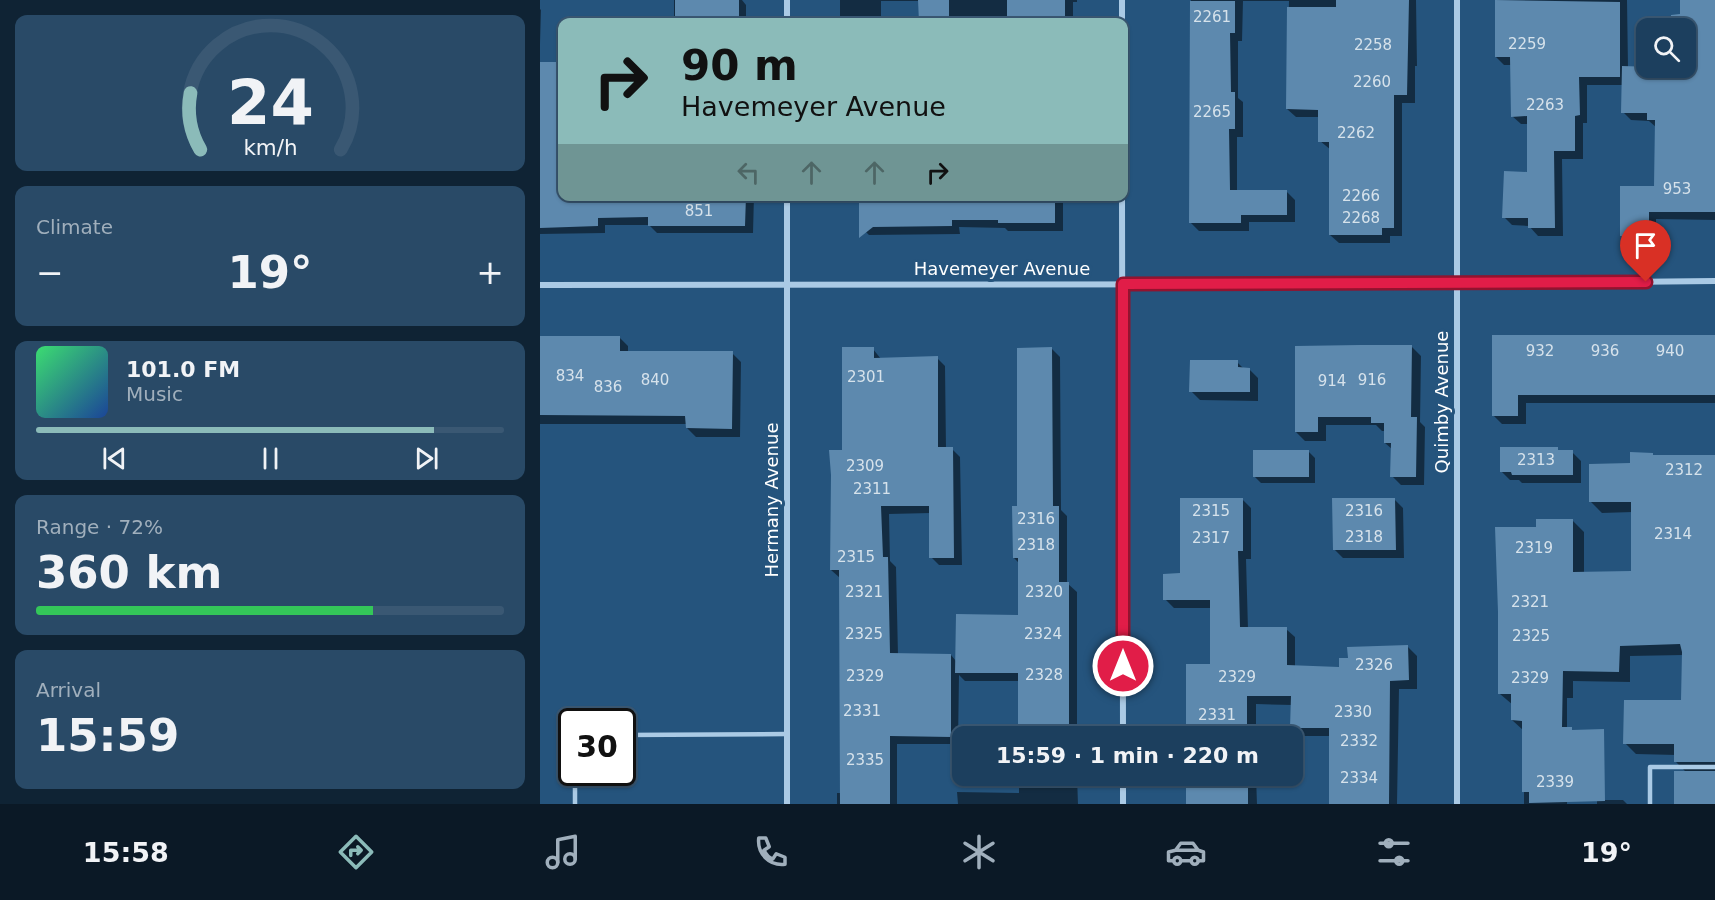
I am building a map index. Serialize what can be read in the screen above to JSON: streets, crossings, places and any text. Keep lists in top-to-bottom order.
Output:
{
  "streets": {
    "street": ["Havemeyer Avenue", "Quimby Avenue", "Hermany Avenue"]
  },
  "crossings": [
    ["Havemeyer Avenue", "Quimby Avenue"],
    ["Havemeyer Avenue", "Hermany Avenue"]
  ],
  "house_numbers": [
    "2261",
    "2259",
    "2258",
    "2260",
    "2263",
    "2265",
    "2262",
    "953",
    "2266",
    "851",
    "2268",
    "932",
    "936",
    "940",
    "834",
    "2301",
    "840",
    "916",
    "914",
    "836",
    "2313",
    "2309",
    "2312",
    "2311",
    "2315",
    "2316",
    "2316",
    "2314",
    "2318",
    "2317",
    "2318",
    "2319",
    "2315",
    "2321",
    "2320",
    "2321",
    "2325",
    "2324",
    "2325",
    "2326",
    "2328",
    "2329",
    "2329",
    "2329",
    "2331",
    "2330",
    "2331",
    "2332",
    "2335",
    "2334",
    "2339"
  ],
  "page": {
    "turn": ["90 m", "Havemeyer Avenue"],
    "tile": [
      "Climate",
      ["Range · 72%", "360 km"],
      ["Arrival", "15:59"]
    ],
    "heat": ["−", "19°", "+"],
    "song": ["101.0 FM", "Music"],
    "limit": "30",
    "trip": "15:59 · 1 min · 220 m",
    "tabs": ["15:58", "19°"],
    "gauge": ["24", "km/h"]
  }
}
